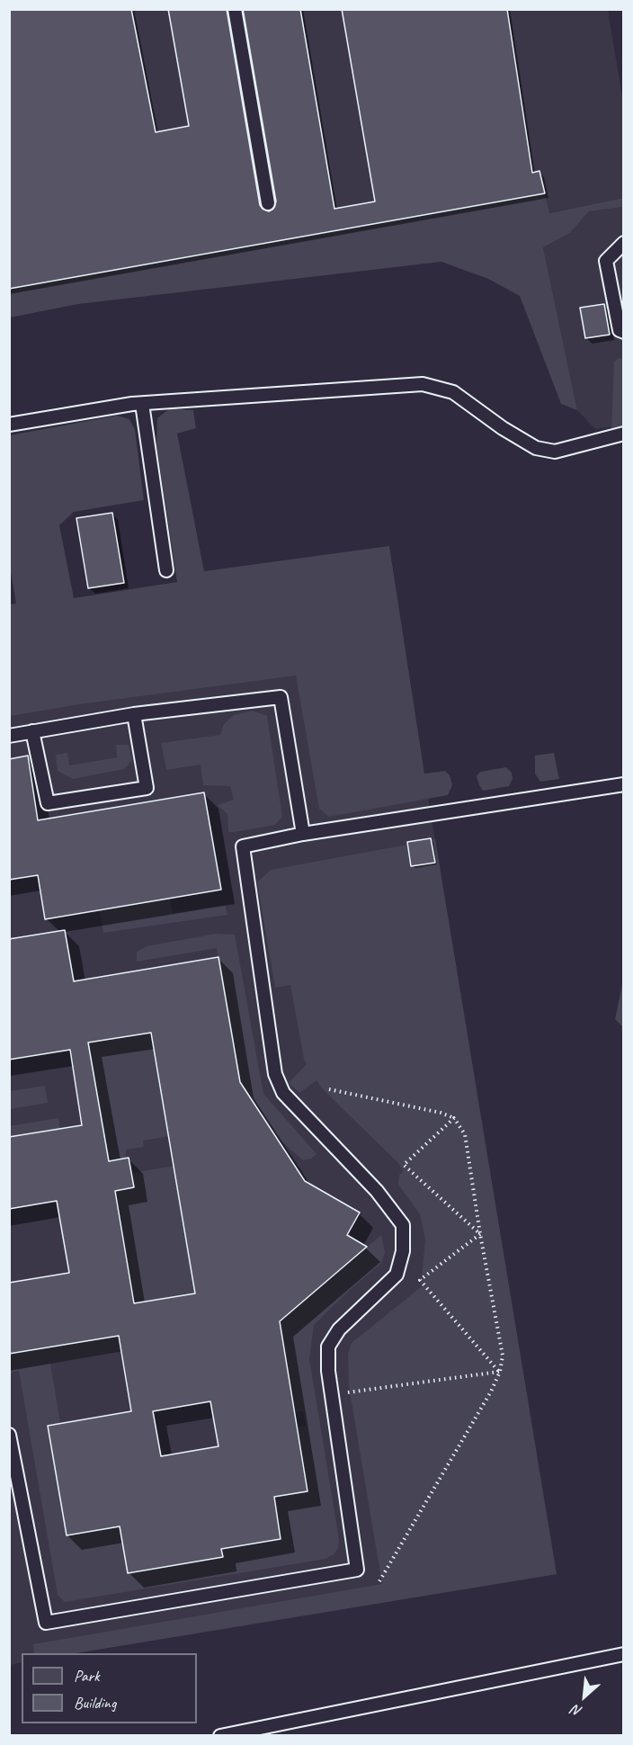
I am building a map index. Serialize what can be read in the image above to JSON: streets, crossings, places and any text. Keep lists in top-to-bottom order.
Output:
{
  "legend": ["Park", "Building"],
  "north": "bottom left"
}
